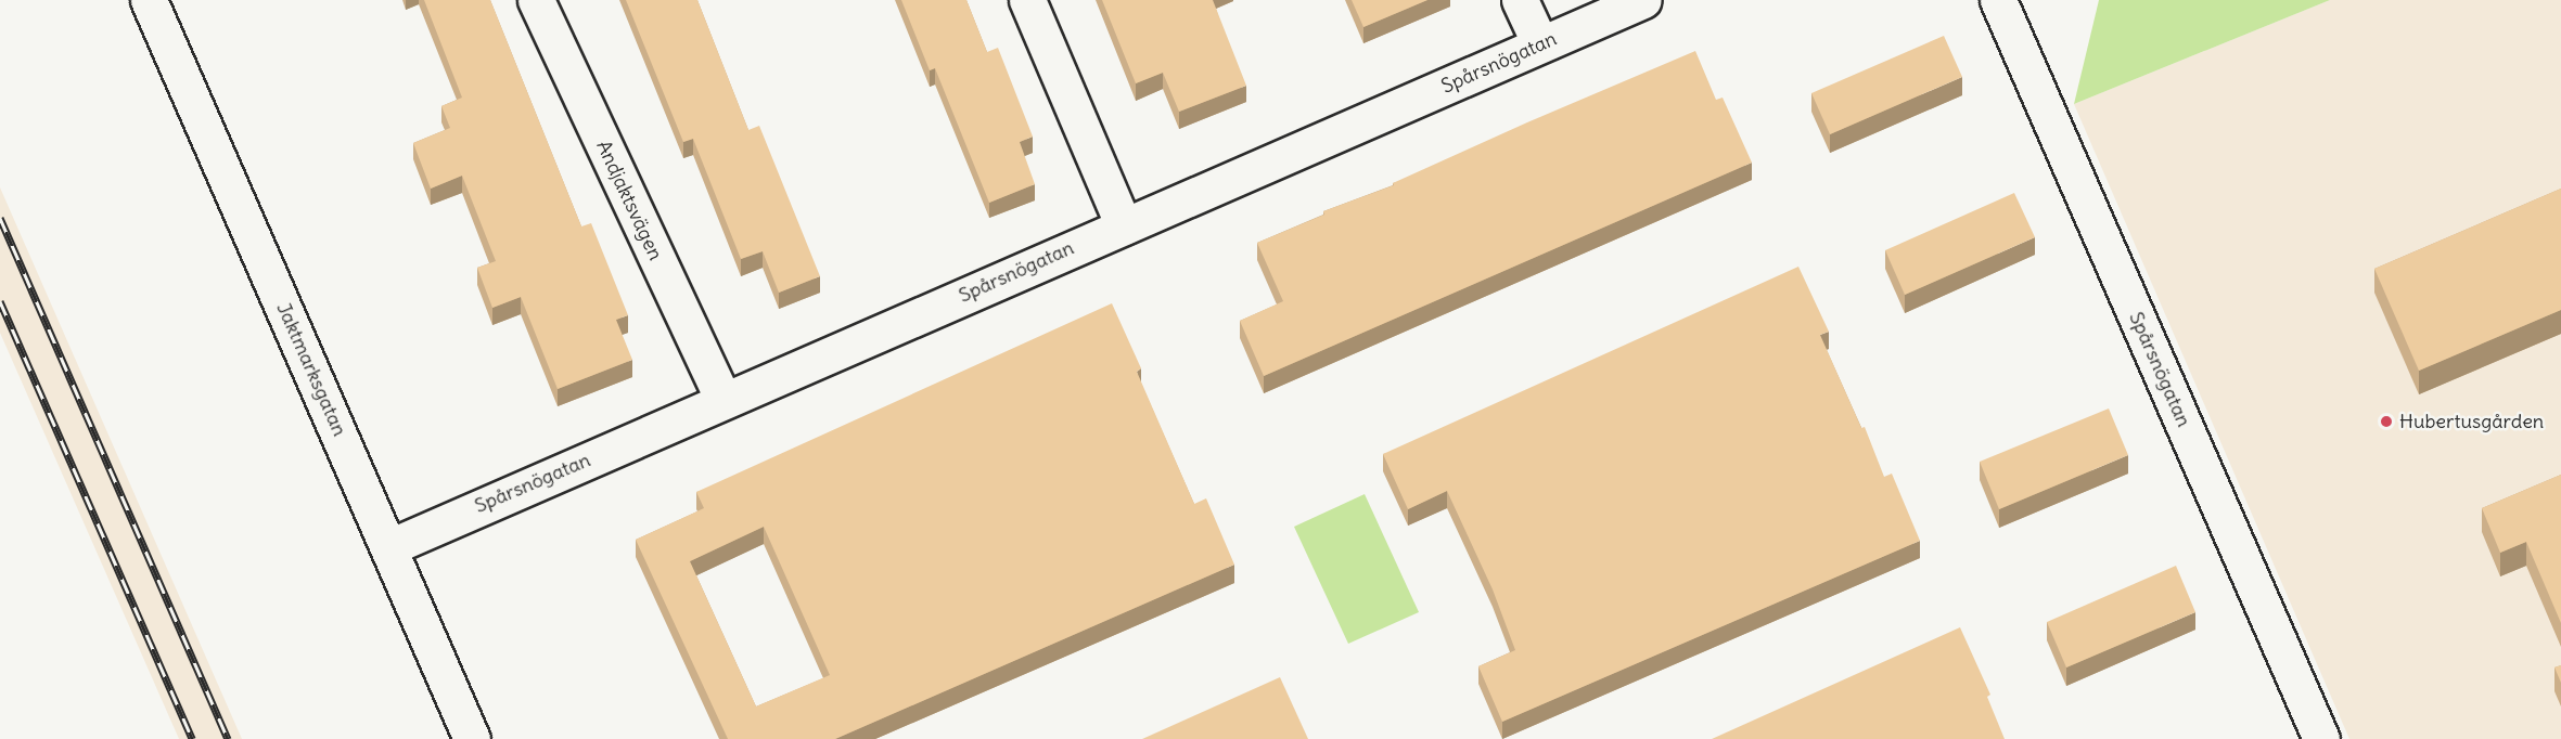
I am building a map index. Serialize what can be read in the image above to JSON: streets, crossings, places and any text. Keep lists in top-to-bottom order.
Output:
{
  "streets": {
    "street": ["Spårsnögatan", "Andjaktsvägen", "Jaktmarksgatan"]
  },
  "crossings": [
    ["Spårsnögatan", "Andjaktsvägen"],
    ["Spårsnögatan", "Jaktmarksgatan"]
  ],
  "places": ["Hubertusgården"]
}
